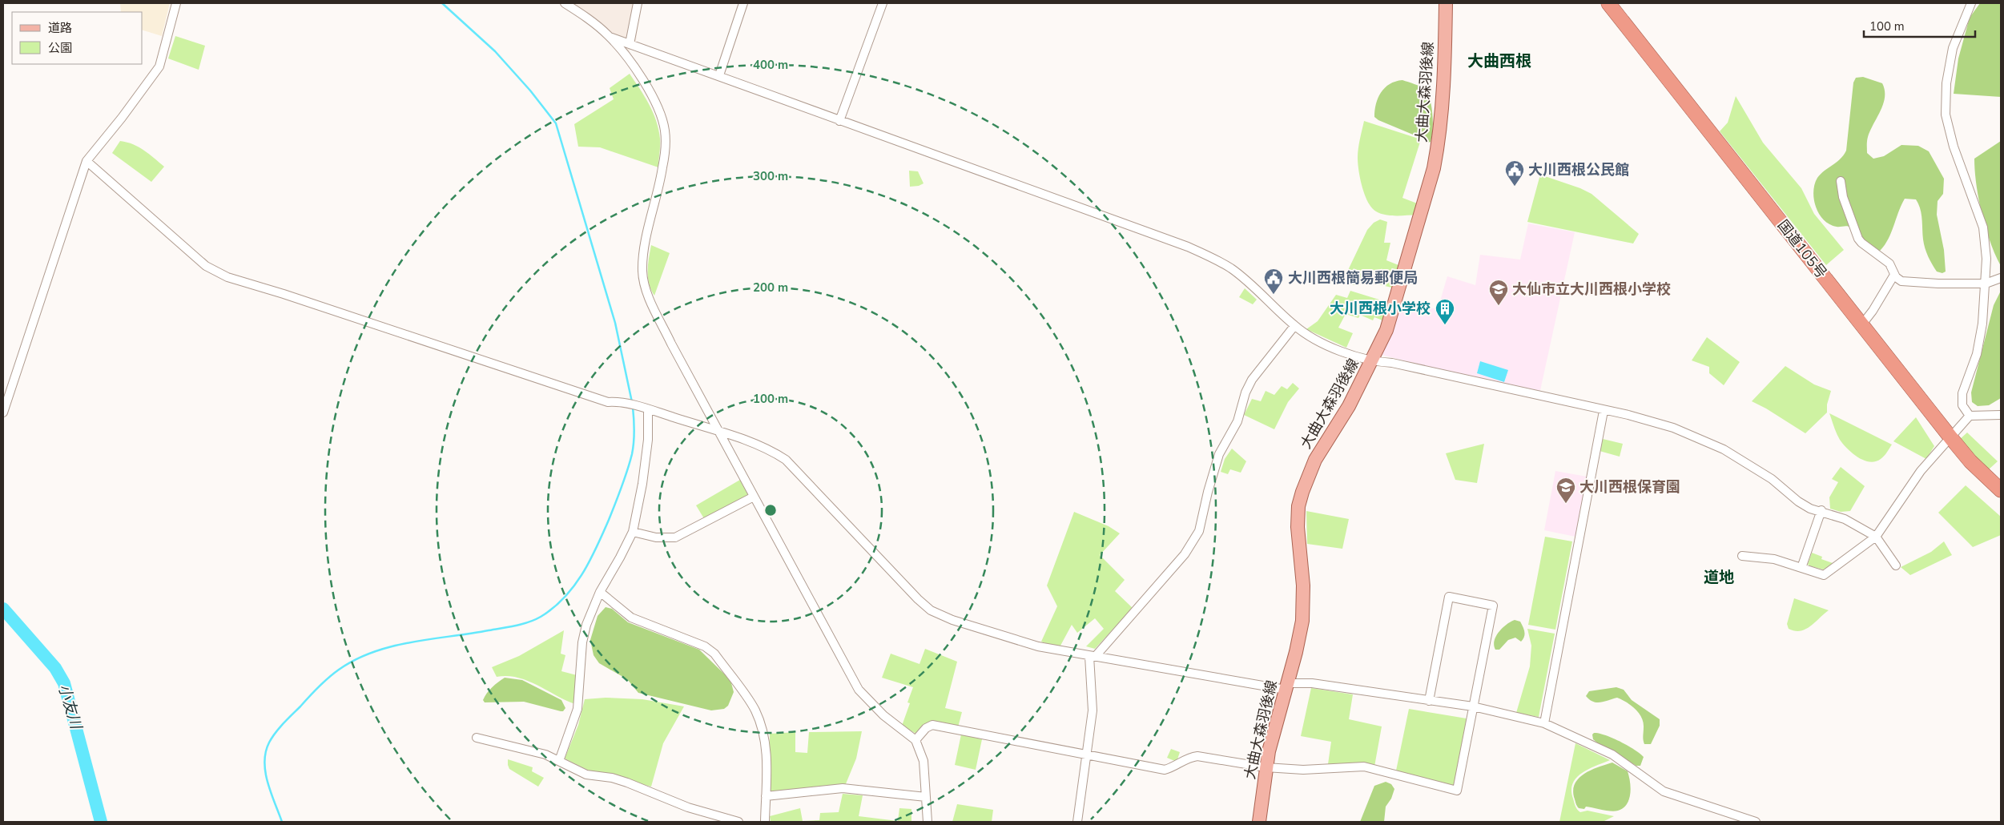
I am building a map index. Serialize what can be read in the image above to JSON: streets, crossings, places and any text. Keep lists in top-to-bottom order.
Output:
{
  "streets": {
    "highway": ["国道105号"],
    "main road": ["大曲大森羽後線"]
  },
  "districts": ["大曲西根", "道地"],
  "water": ["小友川"],
  "places": {
    "public building": ["大川西根公民館", "大川西根簡易郵便局"],
    "school or university": ["大仙市立大川西根小学校", "大川西根保育園"],
    "building": ["大川西根小学校"]
  },
  "legend": ["道路", "公園"],
  "scale_bar": "100 m",
  "rings": [
    "400 m",
    "300 m",
    "200 m",
    "100 m"
  ]
}
